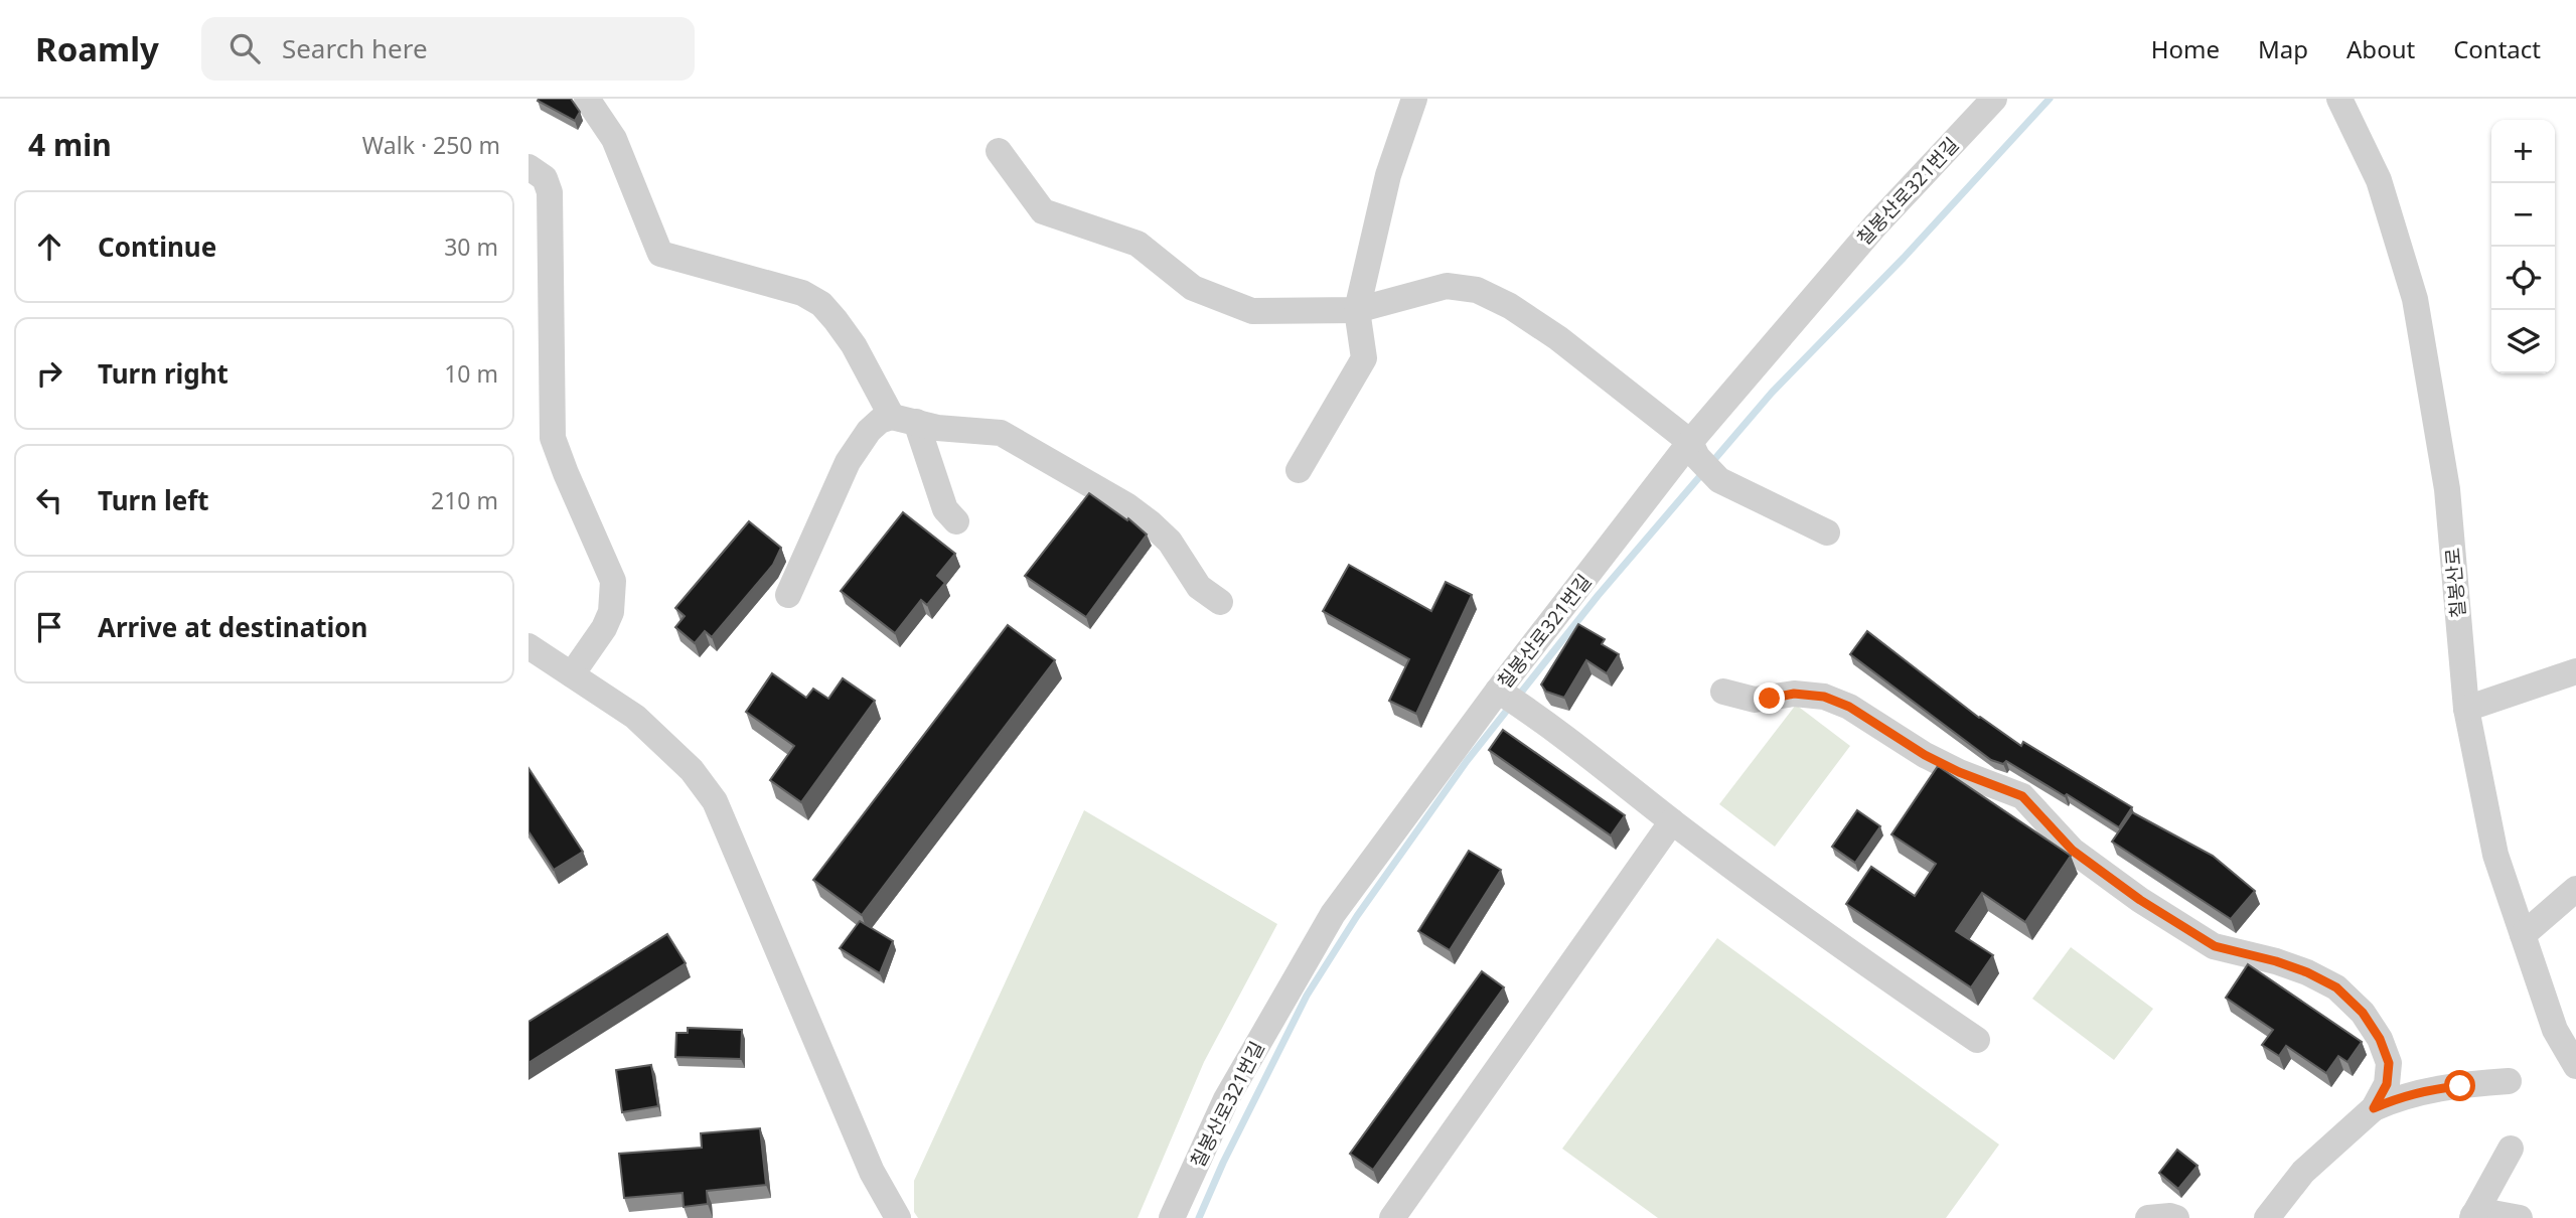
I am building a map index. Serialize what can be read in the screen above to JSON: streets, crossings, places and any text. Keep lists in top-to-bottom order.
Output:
{
  "streets": {
    "street": ["칠봉산로321번길", "칠봉산로"]
  },
  "page": {
    "header": "Roamly",
    "search": "Search here",
    "nav": [
      "Home",
      "Map",
      "About",
      "Contact"
    ],
    "heading": ["4 min", "Walk · 250 m"],
    "map_buttons": ["+", "−"],
    "list": [
      ["Continue", "30 m"],
      ["Turn right", "10 m"],
      ["Turn left", "210 m"],
      "Arrive at destination"
    ]
  }
}
